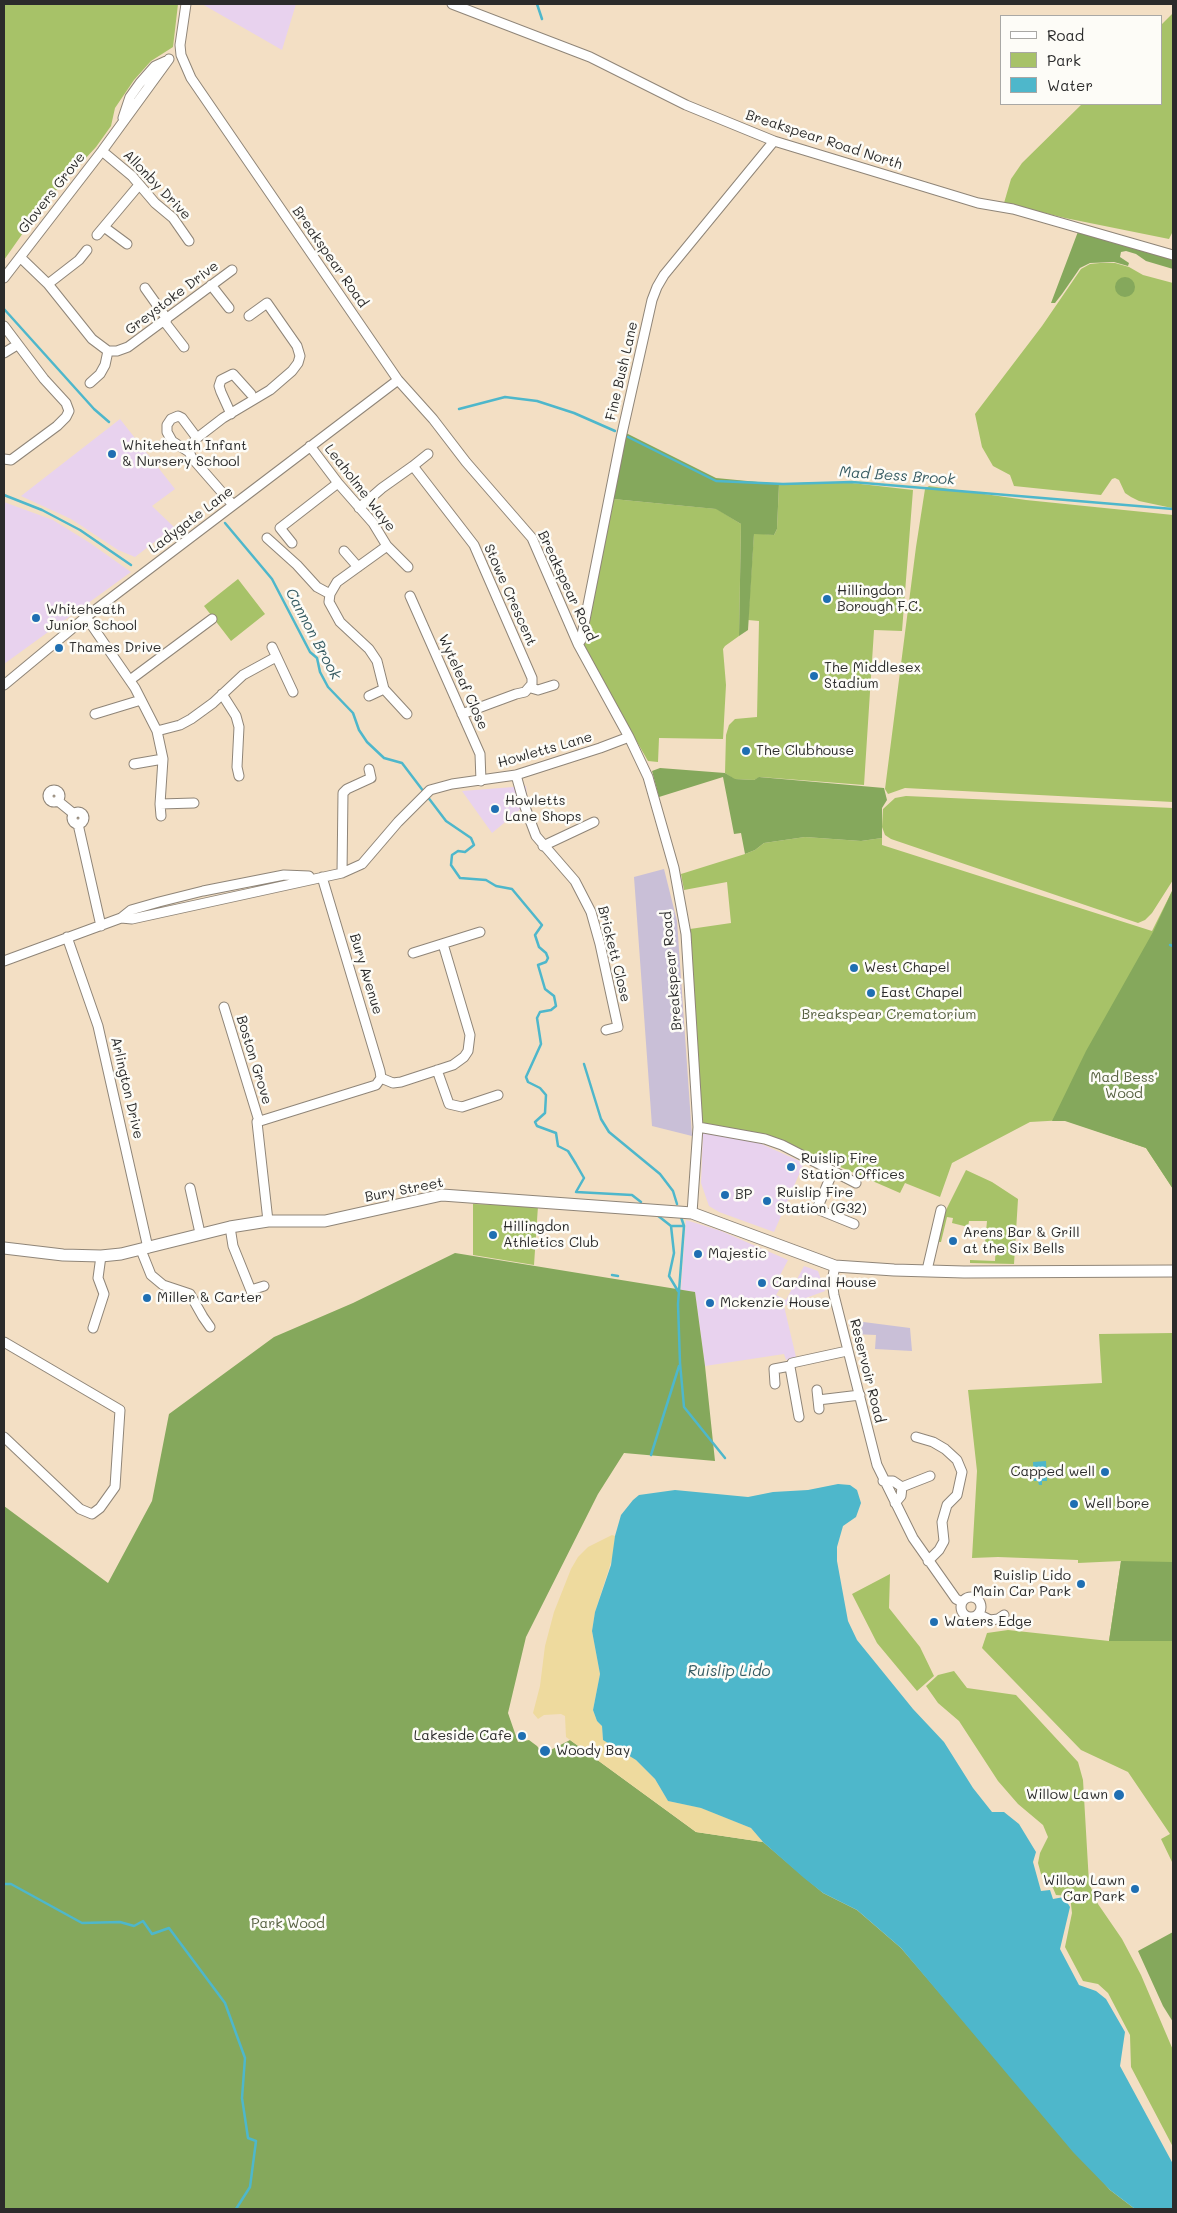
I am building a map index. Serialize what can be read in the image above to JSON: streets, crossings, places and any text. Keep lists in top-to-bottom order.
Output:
{
  "streets": {
    "main road": ["Bury Street"],
    "street": [
      "Breakspear Road North",
      "Allonby Drive",
      "Glovers Grove",
      "Breakspear Road",
      "Greystoke Drive",
      "Fine Bush Lane",
      "Leaholme Waye",
      "Ladygate Lane",
      "Stowe Crescent",
      "Wyteleaf Close",
      "Howletts Lane",
      "Brickett Close",
      "Bury Avenue",
      "Boston Grove",
      "Arlington Drive",
      "Reservoir Road"
    ]
  },
  "crossings": [
    ["Breakspear Road North", "Fine Bush Lane"],
    ["Allonby Drive", "Glovers Grove"],
    ["Glovers Grove", "Breakspear Road"],
    ["Breakspear Road", "Fine Bush Lane"],
    ["Breakspear Road", "Ladygate Lane"],
    ["Breakspear Road", "Howletts Lane"],
    ["Breakspear Road", "Bury Street"],
    ["Leaholme Waye", "Ladygate Lane"],
    ["Wyteleaf Close", "Howletts Lane"],
    ["Howletts Lane", "Brickett Close"],
    ["Howletts Lane", "Bury Avenue"],
    ["Howletts Lane", "Arlington Drive"],
    ["Boston Grove", "Bury Street"],
    ["Arlington Drive", "Bury Street"],
    ["Bury Street", "Reservoir Road"]
  ],
  "water": ["Mad Bess Brook", "Cannon Brook", "Ruislip Lido"],
  "parks": ["Breakspear Crematorium", "Mad Bess' Wood", "Park Wood"],
  "places": [
    "Whiteheath Infant & Nursery School",
    "Hillingdon Borough F.C.",
    "Whiteheath Junior School",
    "Thames Drive",
    "The Middlesex Stadium",
    "The Clubhouse",
    "Howletts Lane Shops",
    "West Chapel",
    "East Chapel",
    "Ruislip Fire Station Offices",
    "BP",
    "Ruislip Fire Station (G32)",
    "Hillingdon Athletics Club",
    "Arens Bar & Grill at the Six Bells",
    "Majestic",
    "Cardinal House",
    "Miller & Carter",
    "Mckenzie House",
    "Capped well",
    "Well bore",
    "Ruislip Lido Main Car Park",
    "Waters Edge",
    "Lakeside Cafe",
    "Woody Bay",
    "Willow Lawn",
    "Willow Lawn Car Park"
  ],
  "legend": ["Road", "Park", "Water"]
}
